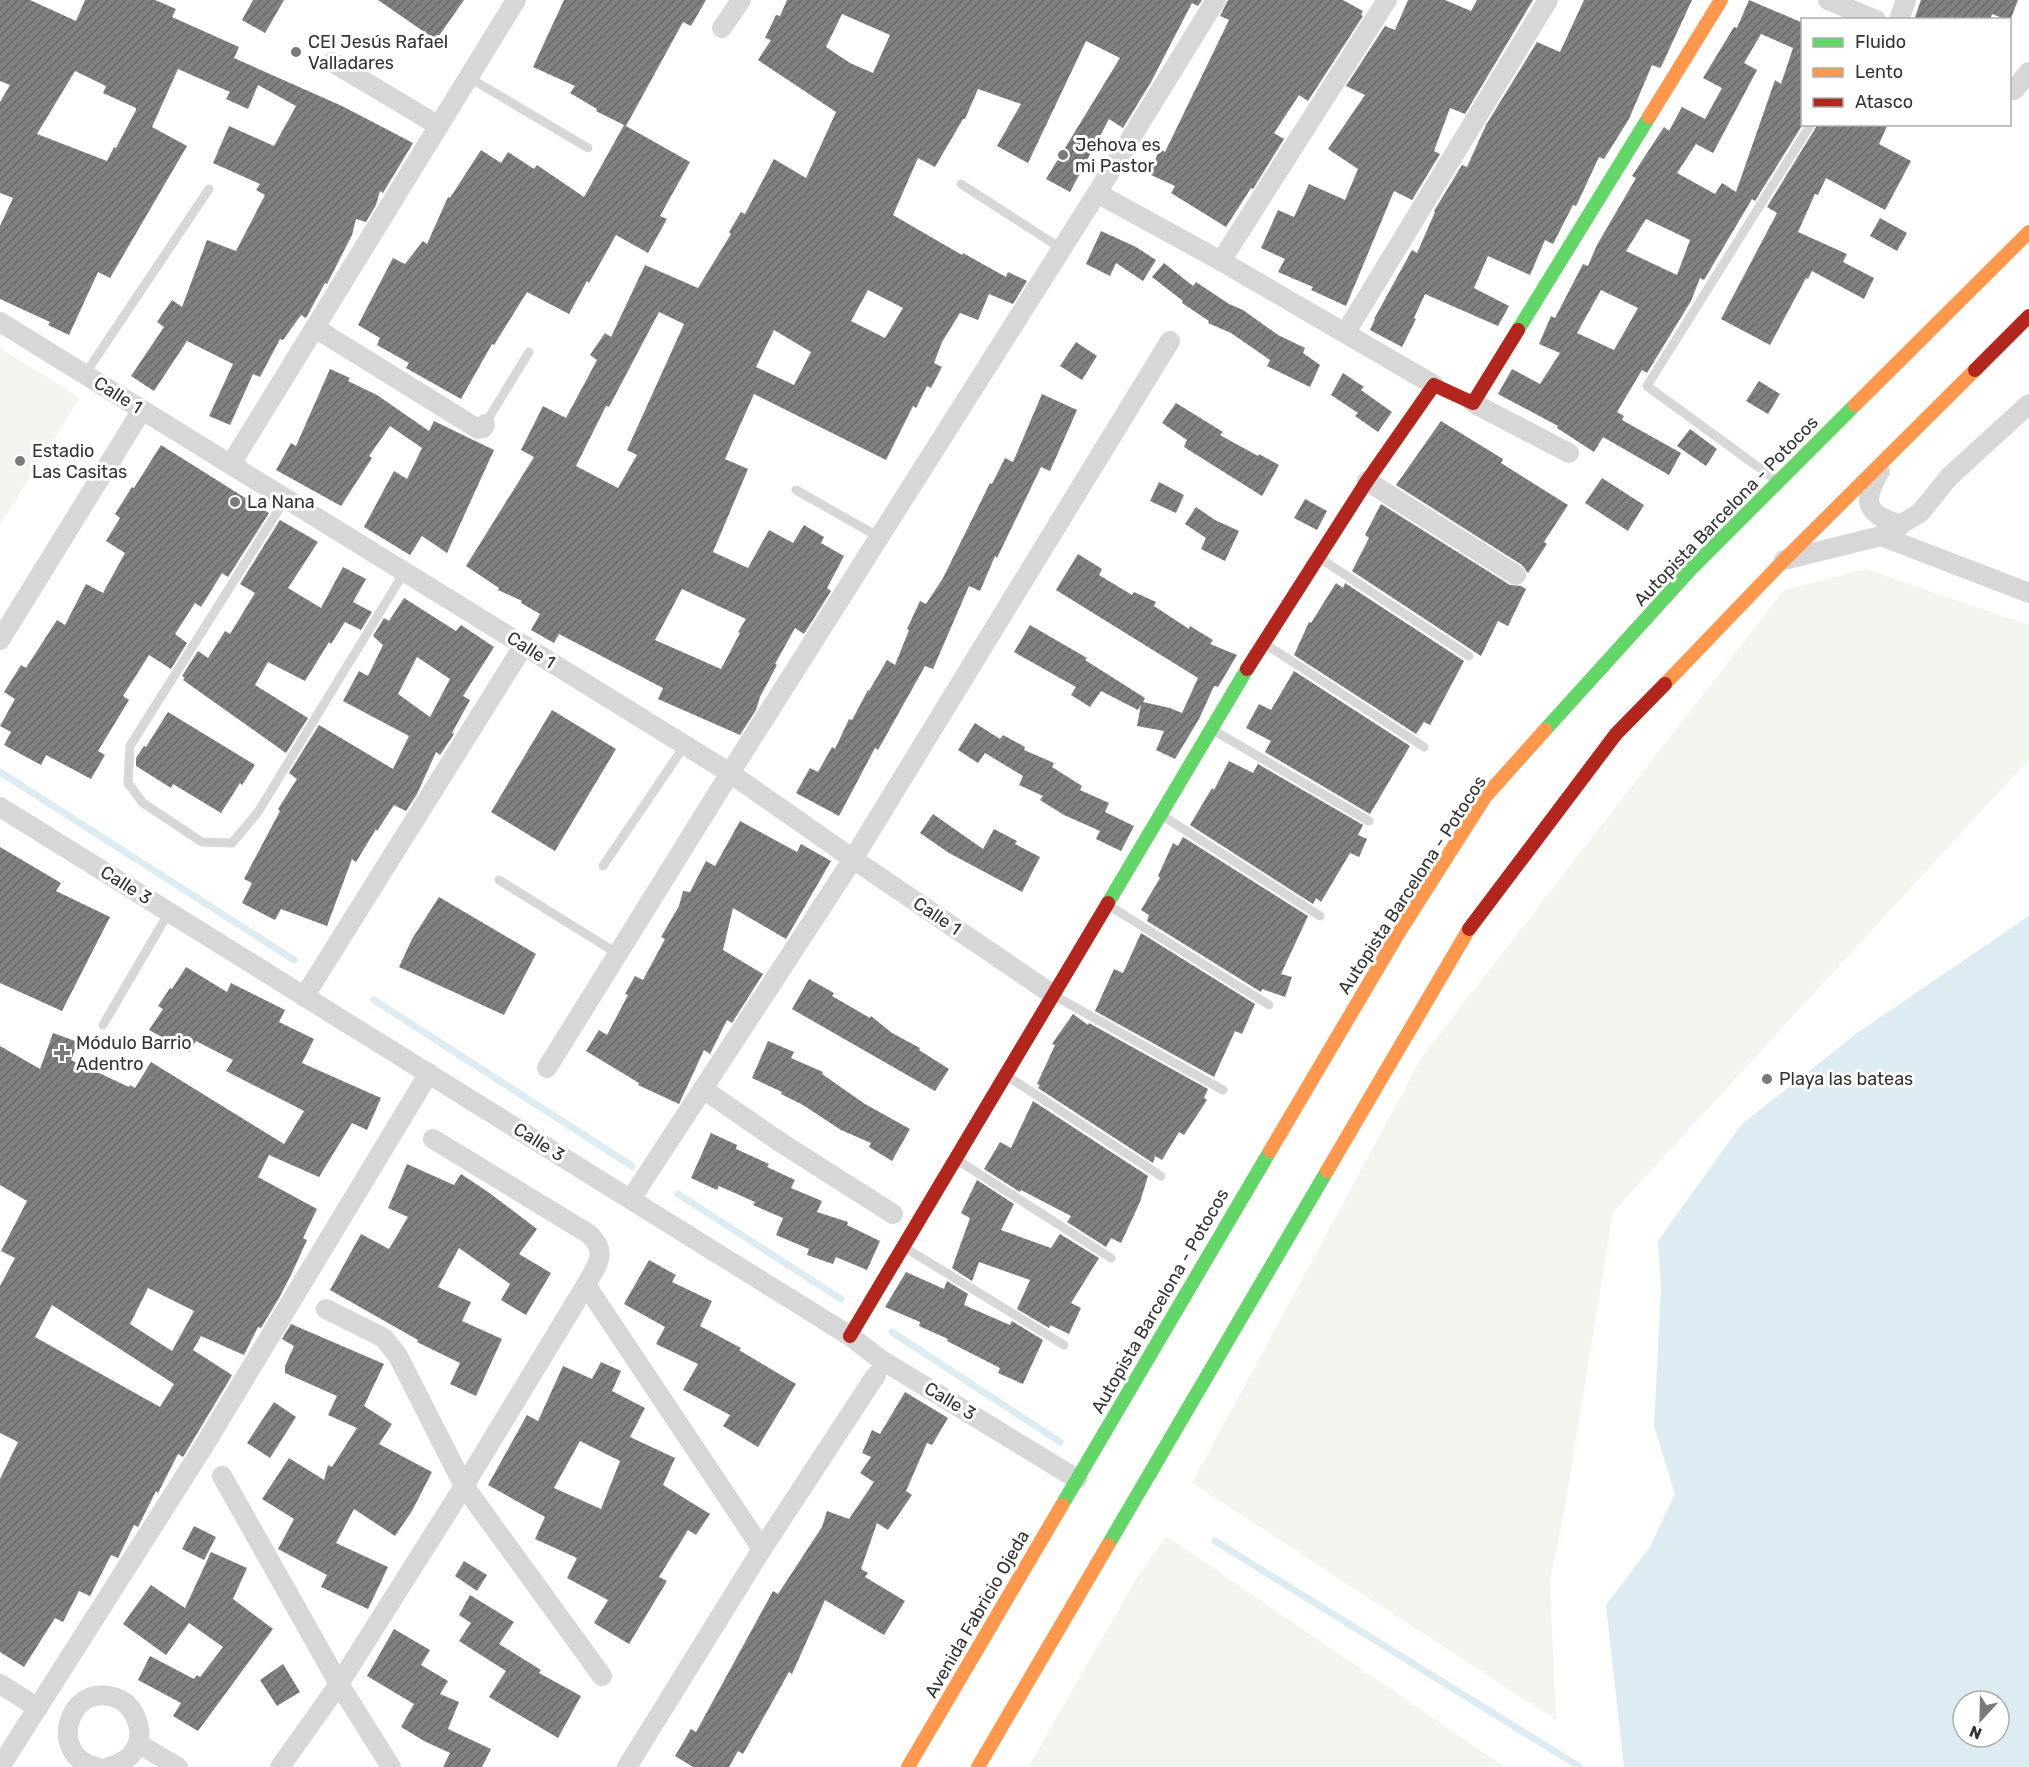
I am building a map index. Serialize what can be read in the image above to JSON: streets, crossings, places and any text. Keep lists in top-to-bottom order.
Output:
{
  "streets": {
    "street": [
      "Calle 1",
      "Autopista Barcelona - Potocos",
      "Calle 3",
      "Avenida Fabricio Ojeda"
    ]
  },
  "crossings": [
    ["Autopista Barcelona - Potocos", "Calle 3"],
    ["Autopista Barcelona - Potocos", "Avenida Fabricio Ojeda"],
    ["Calle 3", "Avenida Fabricio Ojeda"]
  ],
  "places": {
    "other": [
      "CEI Jesús Rafael Valladares",
      "Jehova es mi Pastor",
      "Estadio Las Casitas",
      "La Nana",
      "Playa las bateas"
    ],
    "health": ["Módulo Barrio Adentro"]
  },
  "legend": ["Fluido", "Lento", "Atasco"],
  "north": "bottom"
}
